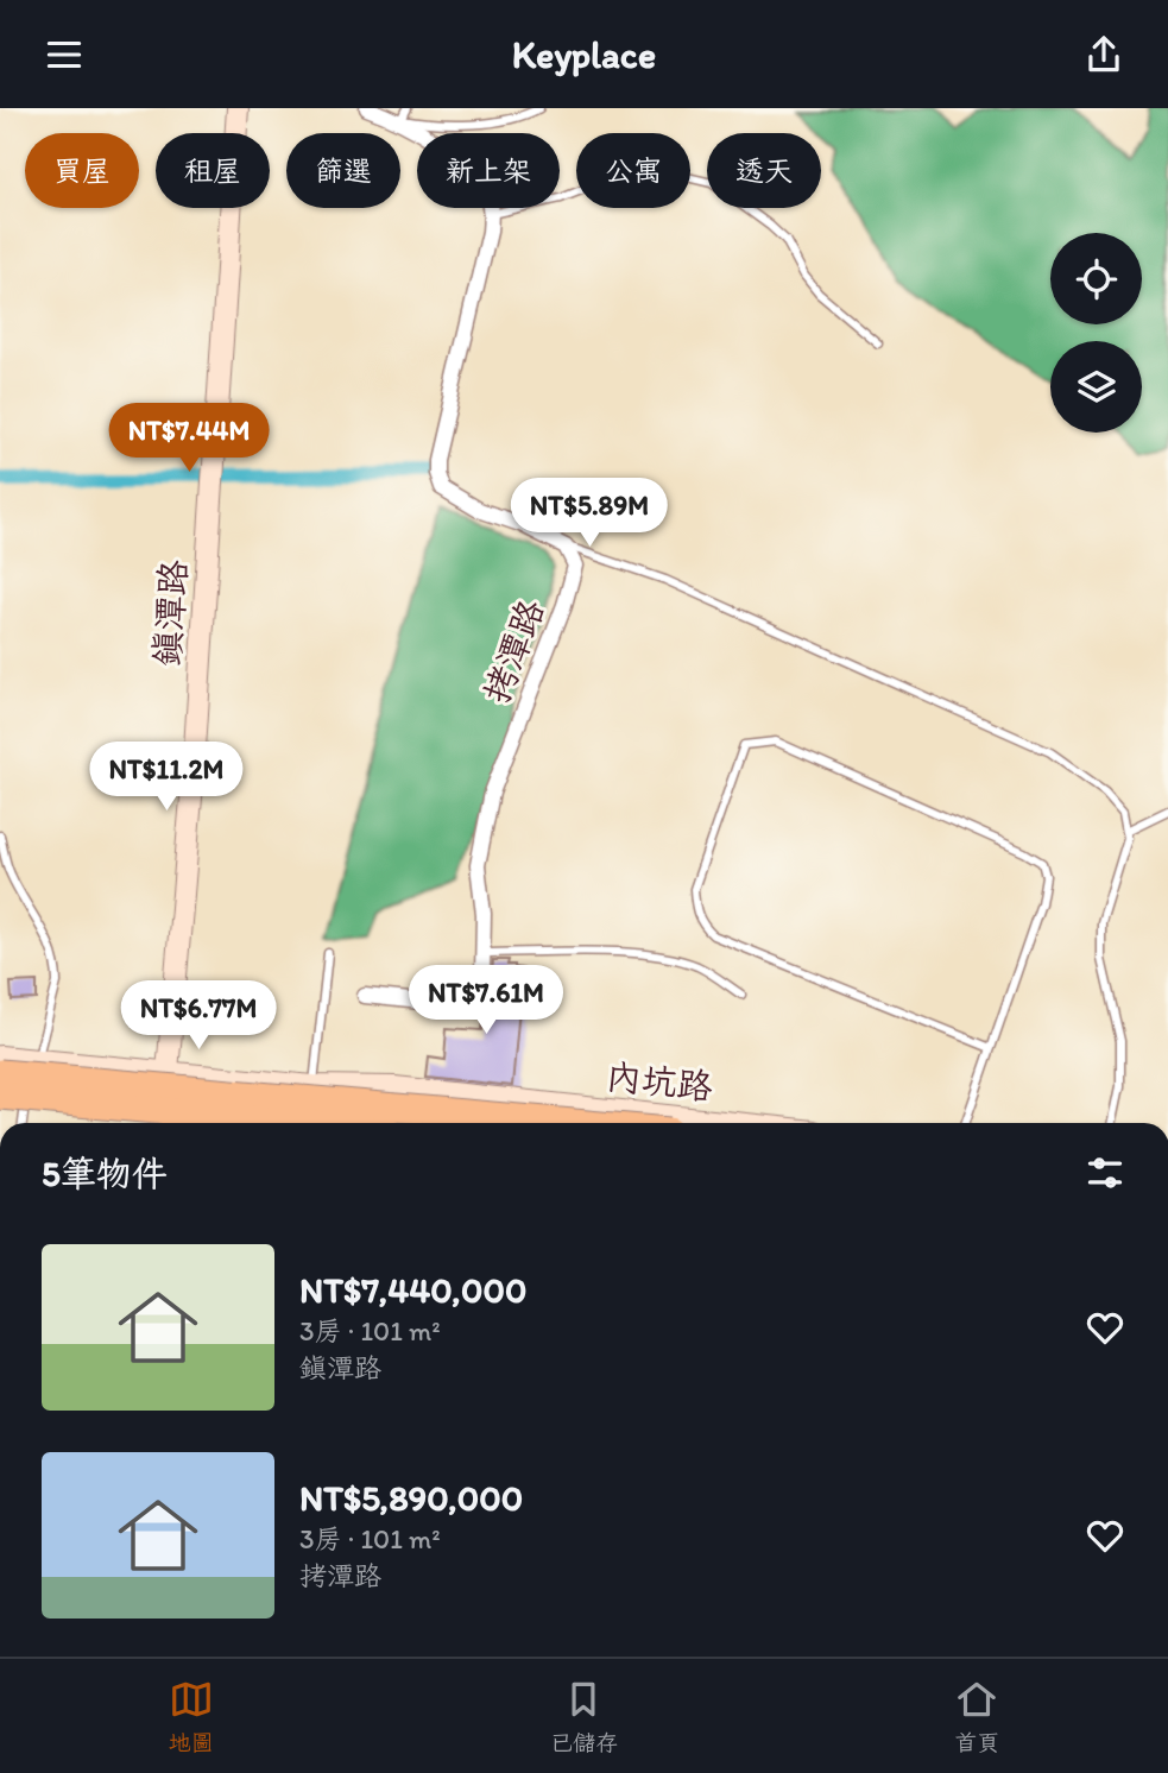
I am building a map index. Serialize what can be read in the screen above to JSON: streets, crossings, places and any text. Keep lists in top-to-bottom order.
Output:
{
  "streets": {
    "main road": ["鎮潭路", "內坑路"],
    "street": ["拷潭路"]
  },
  "crossings": [
    ["鎮潭路", "內坑路"]
  ],
  "page": {
    "header": "Keyplace",
    "chip": [
      "買屋",
      "租屋",
      "篩選",
      "新上架",
      "公寓",
      "透天"
    ],
    "price": [
      "NT$7.44M",
      "NT$5.89M",
      "NT$11.2M",
      "NT$7.61M",
      "NT$6.77M"
    ],
    "heading": "5筆物件",
    "list": [
      {
        "name": "NT$7,440,000",
        "note": "3房 · 101 m² · 鎮潭路"
      },
      {
        "name": "NT$5,890,000",
        "note": "3房 · 101 m² · 拷潭路"
      }
    ],
    "tabs": ["地圖", "已儲存", "首頁"]
  }
}
